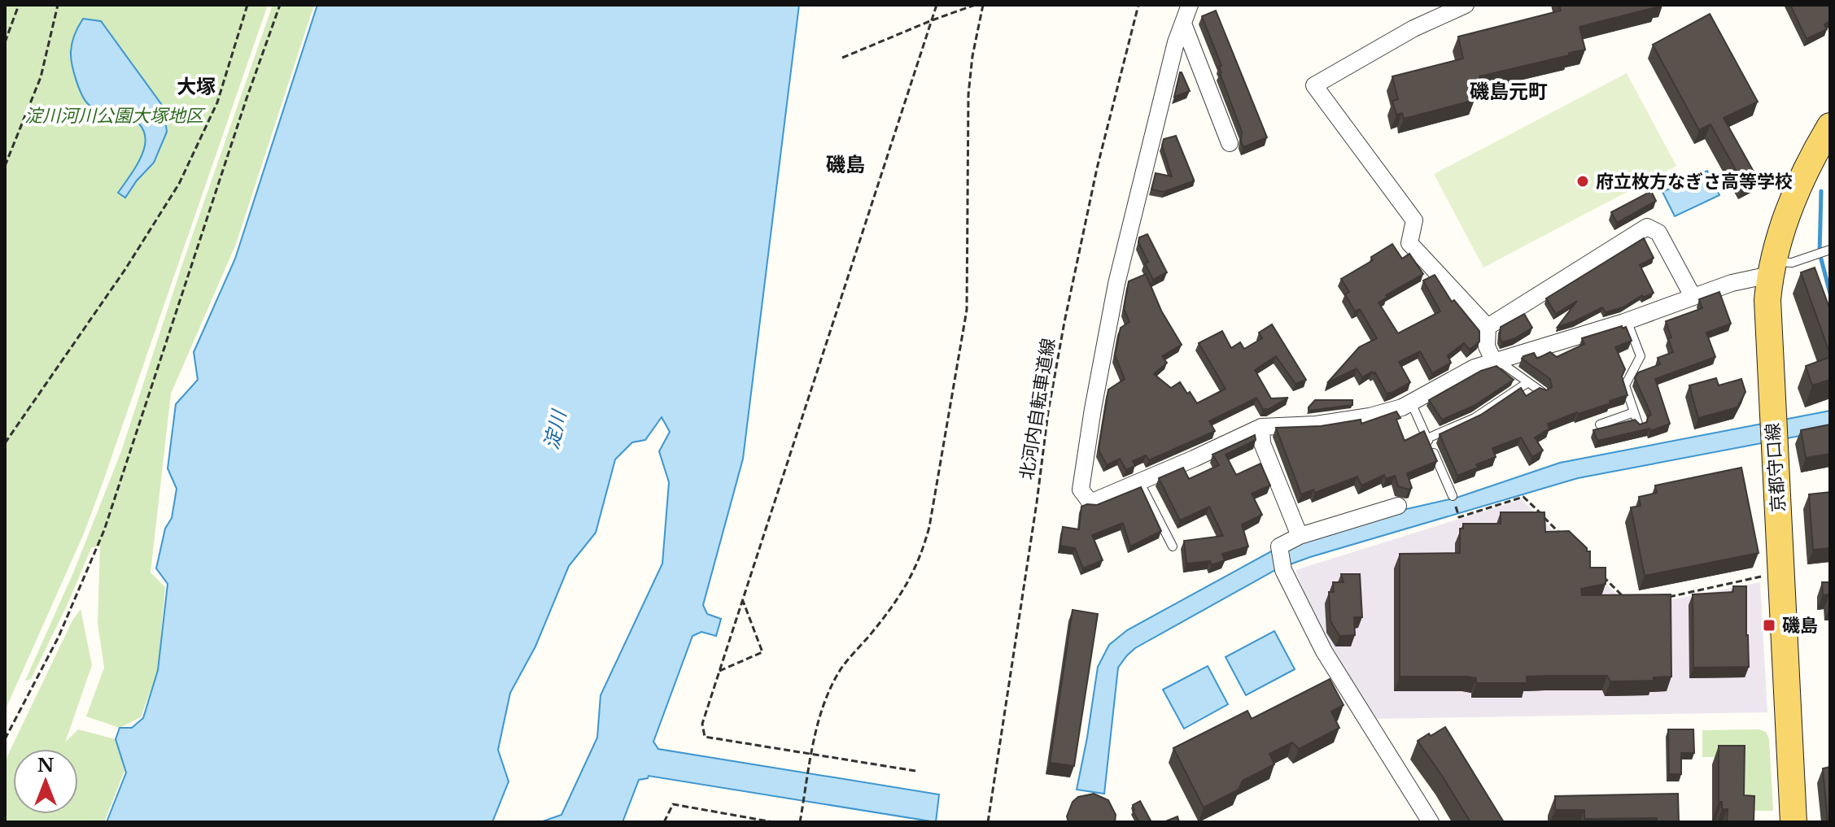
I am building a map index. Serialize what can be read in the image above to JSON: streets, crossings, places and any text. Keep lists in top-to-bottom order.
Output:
{
  "streets": {
    "main road": ["京都守口線"],
    "path": ["北河内自転車道線"]
  },
  "districts": ["大塚", "磯島元町", "磯島"],
  "water": ["淀川"],
  "parks": ["淀川河川公園大塚地区"],
  "places": {
    "other": ["府立枚方なぎさ高等学校"],
    "transit": ["磯島"]
  },
  "north": "top"
}
